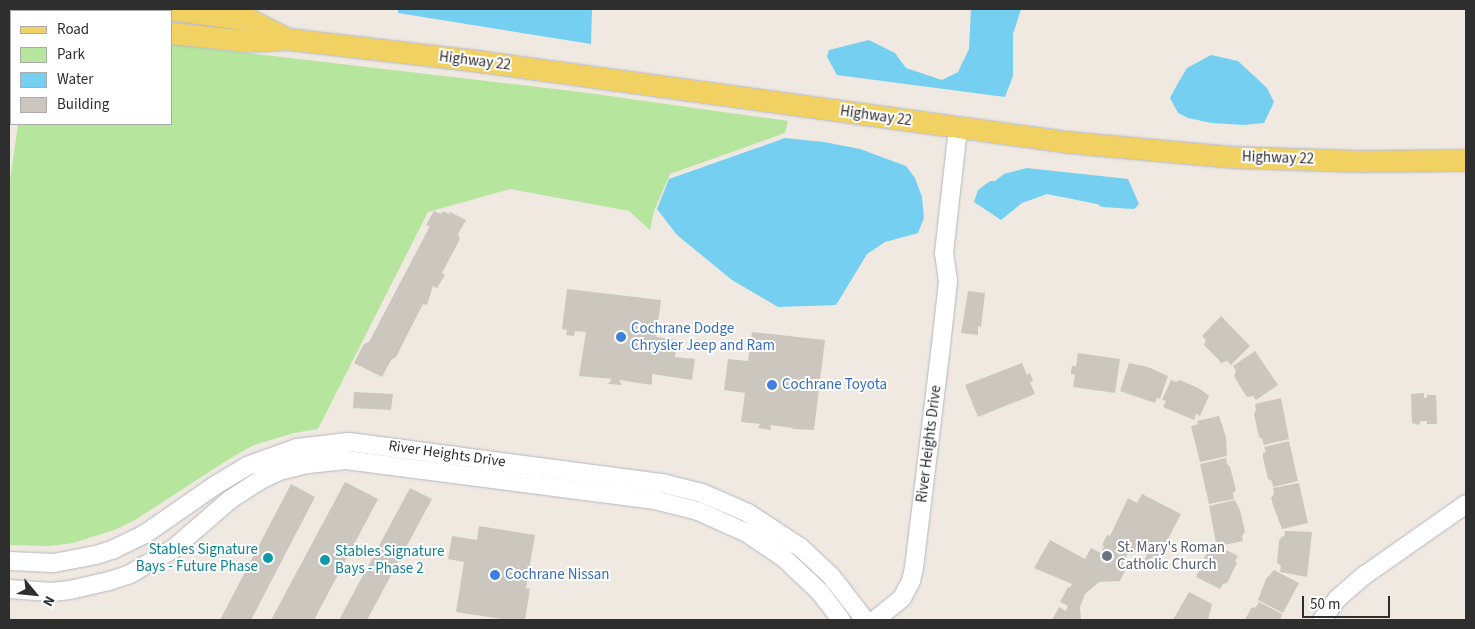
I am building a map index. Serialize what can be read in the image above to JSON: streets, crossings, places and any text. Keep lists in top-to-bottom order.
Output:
{
  "streets": {
    "main road": ["Highway 22"],
    "street": ["River Heights Drive"]
  },
  "crossings": [
    ["Highway 22", "River Heights Drive"]
  ],
  "places": [
    "Cochrane Dodge Chrysler Jeep and Ram",
    "Cochrane Toyota",
    "St. Mary's Roman Catholic Church",
    "Stables Signature Bays - Future Phase",
    "Stables Signature Bays - Phase 2",
    "Cochrane Nissan"
  ],
  "legend": [
    "Road",
    "Park",
    "Water",
    "Building"
  ],
  "scale_bar": "50 m",
  "north": "bottom right"
}
